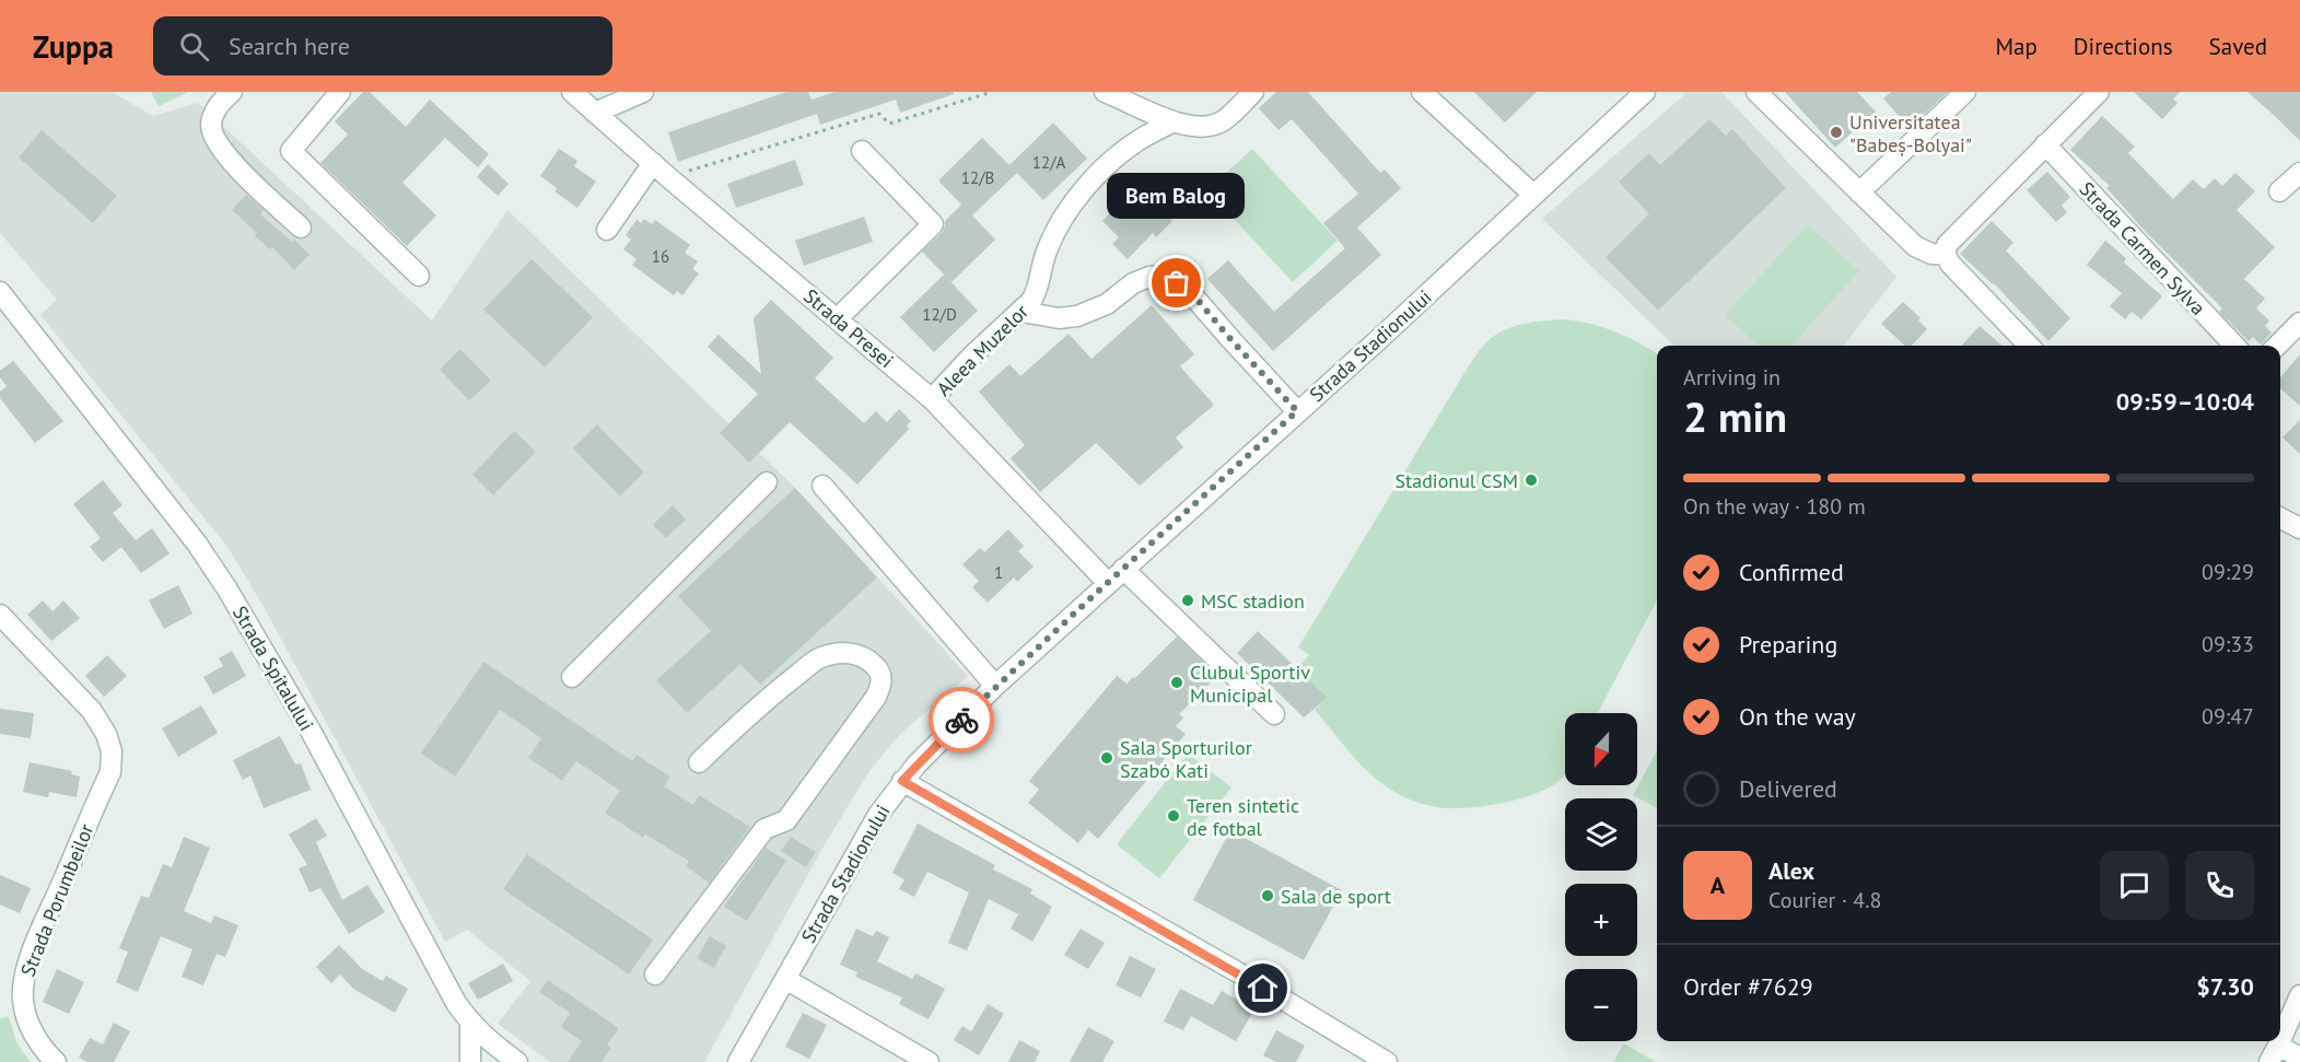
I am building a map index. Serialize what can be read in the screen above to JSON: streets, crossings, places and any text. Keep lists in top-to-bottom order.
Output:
{
  "streets": {
    "street": [
      "Strada Carmen Sylva",
      "Strada Presei",
      "Strada Stadionului",
      "Aleea Muzelor",
      "Strada Spitalului",
      "Strada Porumbeilor"
    ]
  },
  "crossings": [
    ["Strada Presei", "Strada Stadionului"],
    ["Strada Presei", "Aleea Muzelor"]
  ],
  "places": [
    "Universitatea \"Babeș-Bolyai\"",
    "Bem Balog",
    "Stadionul CSM",
    "MSC stadion",
    "Clubul Sportiv Municipal",
    "Sala Sporturilor Szabó Kati",
    "Teren sintetic de fotbal",
    "Sala de sport"
  ],
  "house_numbers": [
    "12/A",
    "12/B",
    "16",
    "12/D",
    "1"
  ],
  "north": "bottom",
  "page": {
    "header": "Zuppa",
    "search": "Search here",
    "nav": ["Map", "Directions", "Saved"],
    "bubble": "Bem Balog",
    "heading": ["2 min", "Arriving in", "09:59–10:04"],
    "panel": [
      "Alex",
      "Courier · 4.8",
      "Order #7629",
      "$7.30"
    ],
    "bar": "On the way · 180 m",
    "list": [
      ["Confirmed", "09:29"],
      ["Preparing", "09:33"],
      ["On the way", "09:47"],
      "Delivered"
    ],
    "map_buttons": ["+", "−"],
    "round": "A"
  }
}
